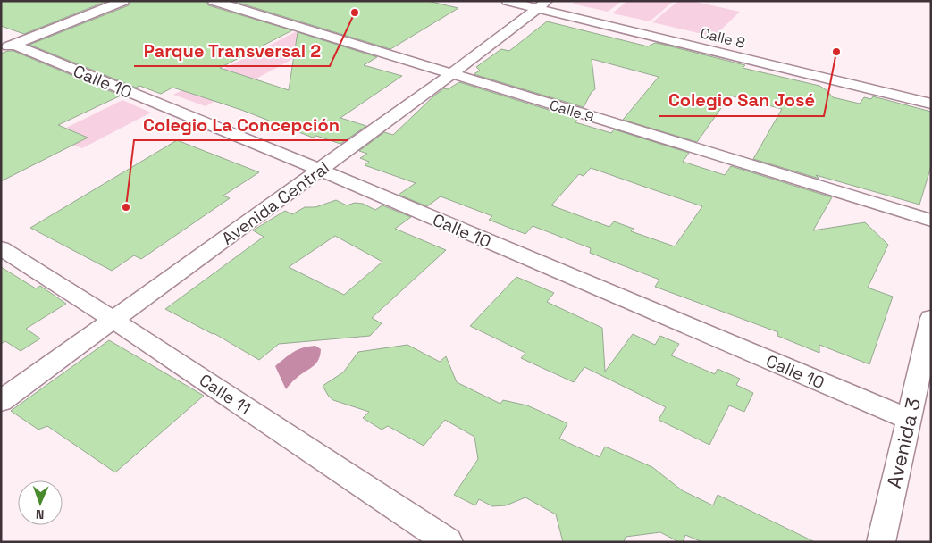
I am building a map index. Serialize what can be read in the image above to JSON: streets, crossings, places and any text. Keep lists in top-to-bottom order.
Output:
{
  "streets": {
    "street": [
      "Calle 8",
      "Calle 10",
      "Calle 9",
      "Avenida Central",
      "Calle 11",
      "Avenida 3"
    ]
  },
  "crossings": [
    ["Calle 8", "Avenida Central"],
    ["Calle 10", "Avenida Central"],
    ["Calle 10", "Avenida 3"],
    ["Calle 9", "Avenida Central"],
    ["Avenida Central", "Calle 11"]
  ],
  "places": ["Parque Transversal 2", "Colegio San José", "Colegio La Concepción"],
  "north": "bottom"
}
